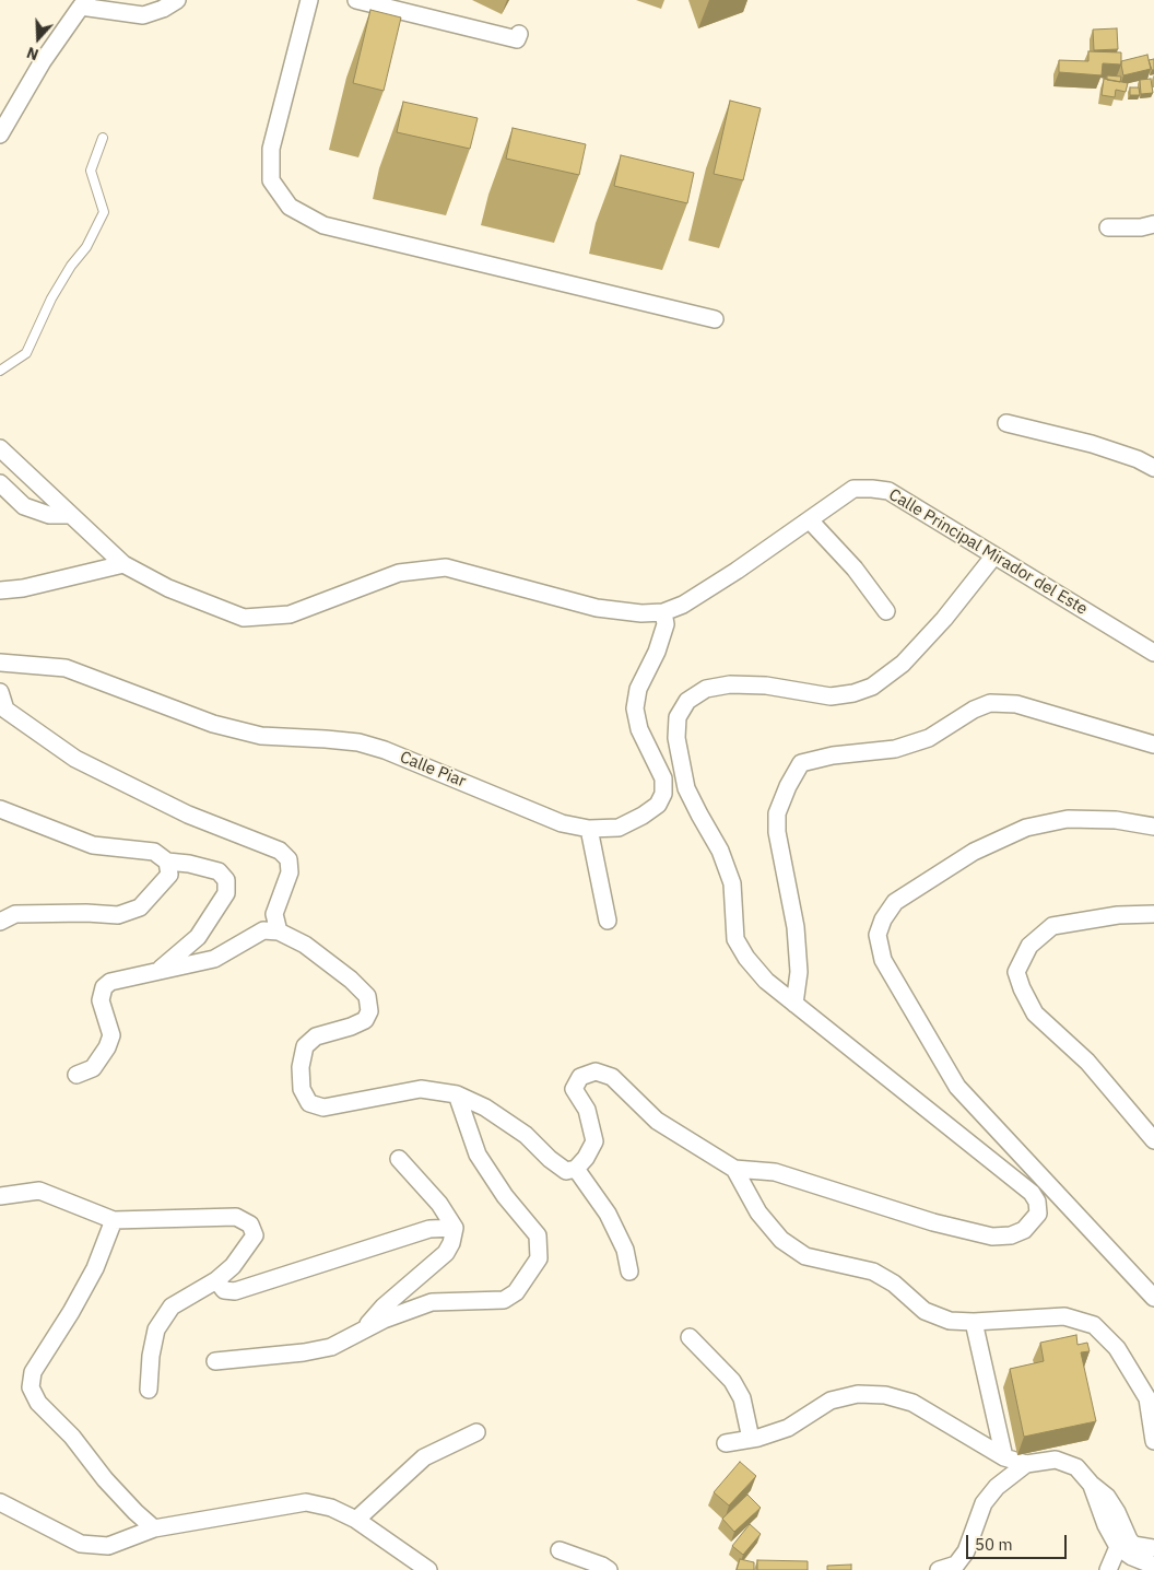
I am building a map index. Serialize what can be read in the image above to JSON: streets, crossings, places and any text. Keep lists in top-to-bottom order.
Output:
{
  "streets": {
    "street": ["Calle Principal Mirador del Este", "Calle Piar"]
  },
  "crossings": [
    ["Calle Principal Mirador del Este", "Calle Piar"]
  ],
  "scale_bar": "50 m",
  "north": "bottom"
}
